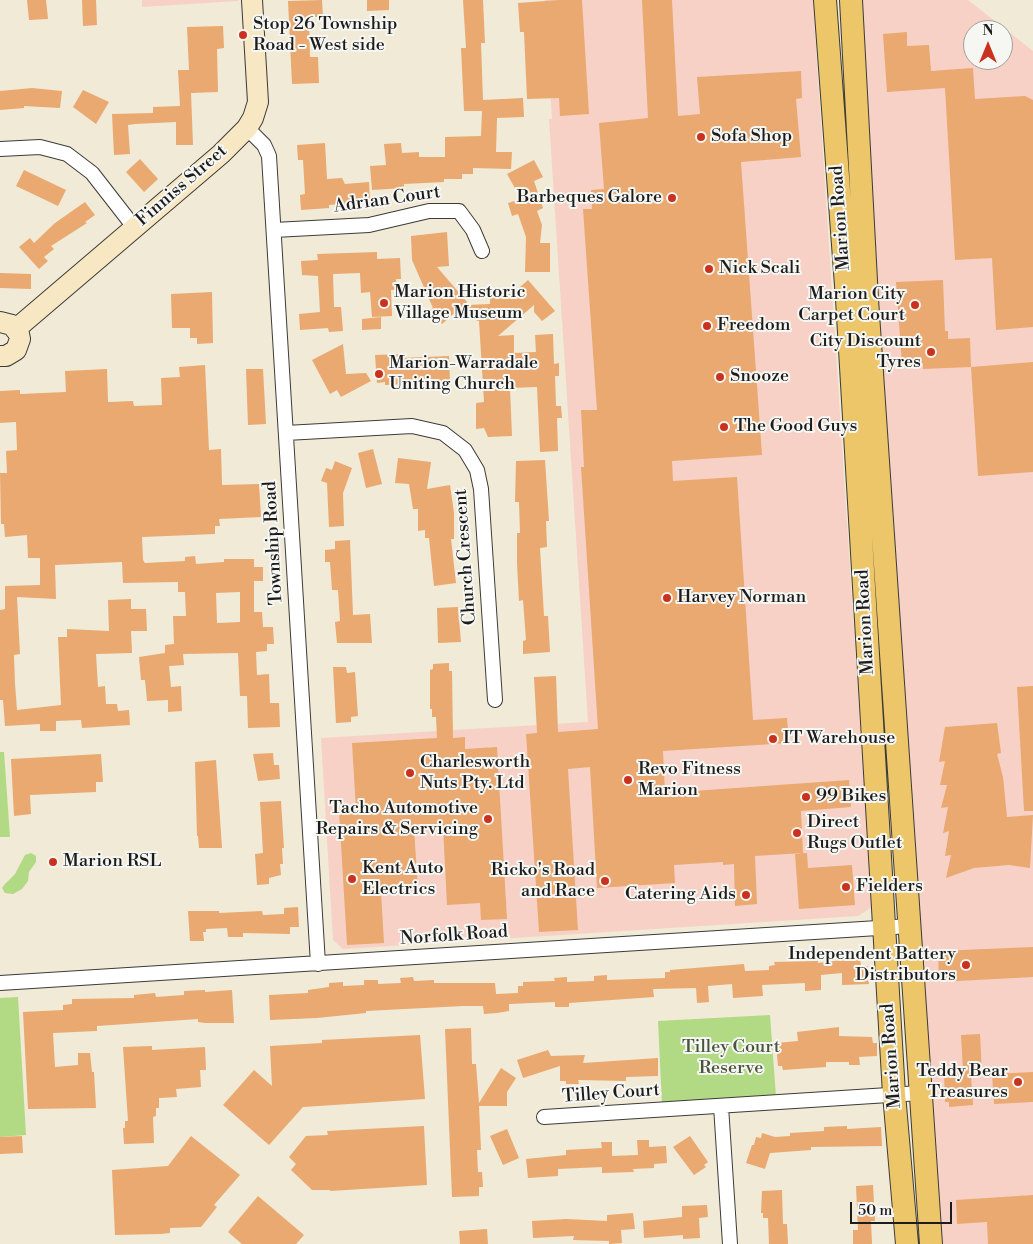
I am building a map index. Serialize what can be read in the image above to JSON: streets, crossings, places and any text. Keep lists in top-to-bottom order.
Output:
{
  "streets": {
    "main road": ["Marion Road"],
    "street": [
      "Finniss Street",
      "Adrian Court",
      "Township Road",
      "Church Crescent",
      "Norfolk Road",
      "Tilley Court"
    ]
  },
  "crossings": [
    ["Finniss Street", "Township Road"],
    ["Adrian Court", "Township Road"],
    ["Marion Road", "Norfolk Road"],
    ["Marion Road", "Tilley Court"],
    ["Township Road", "Church Crescent"],
    ["Township Road", "Norfolk Road"]
  ],
  "parks": ["Tilley Court Reserve"],
  "places": [
    "Stop 26 Township Road - West side",
    "Sofa Shop",
    "Barbeques Galore",
    "Nick Scali",
    "Marion Historic Village Museum",
    "Marion City Carpet Court",
    "Freedom",
    "City Discount Tyres",
    "Marion-Warradale Uniting Church",
    "Snooze",
    "The Good Guys",
    "Harvey Norman",
    "IT Warehouse",
    "Charlesworth Nuts Pty. Ltd",
    "Revo Fitness Marion",
    "99 Bikes",
    "Tacho Automotive Repairs & Servicing",
    "Direct Rugs Outlet",
    "Marion RSL",
    "Kent Auto Electrics",
    "Ricko's Road and Race",
    "Fielders",
    "Catering Aids",
    "Independent Battery Distributors",
    "Teddy Bear Treasures"
  ],
  "scale_bar": "50 m",
  "north": "top"
}
